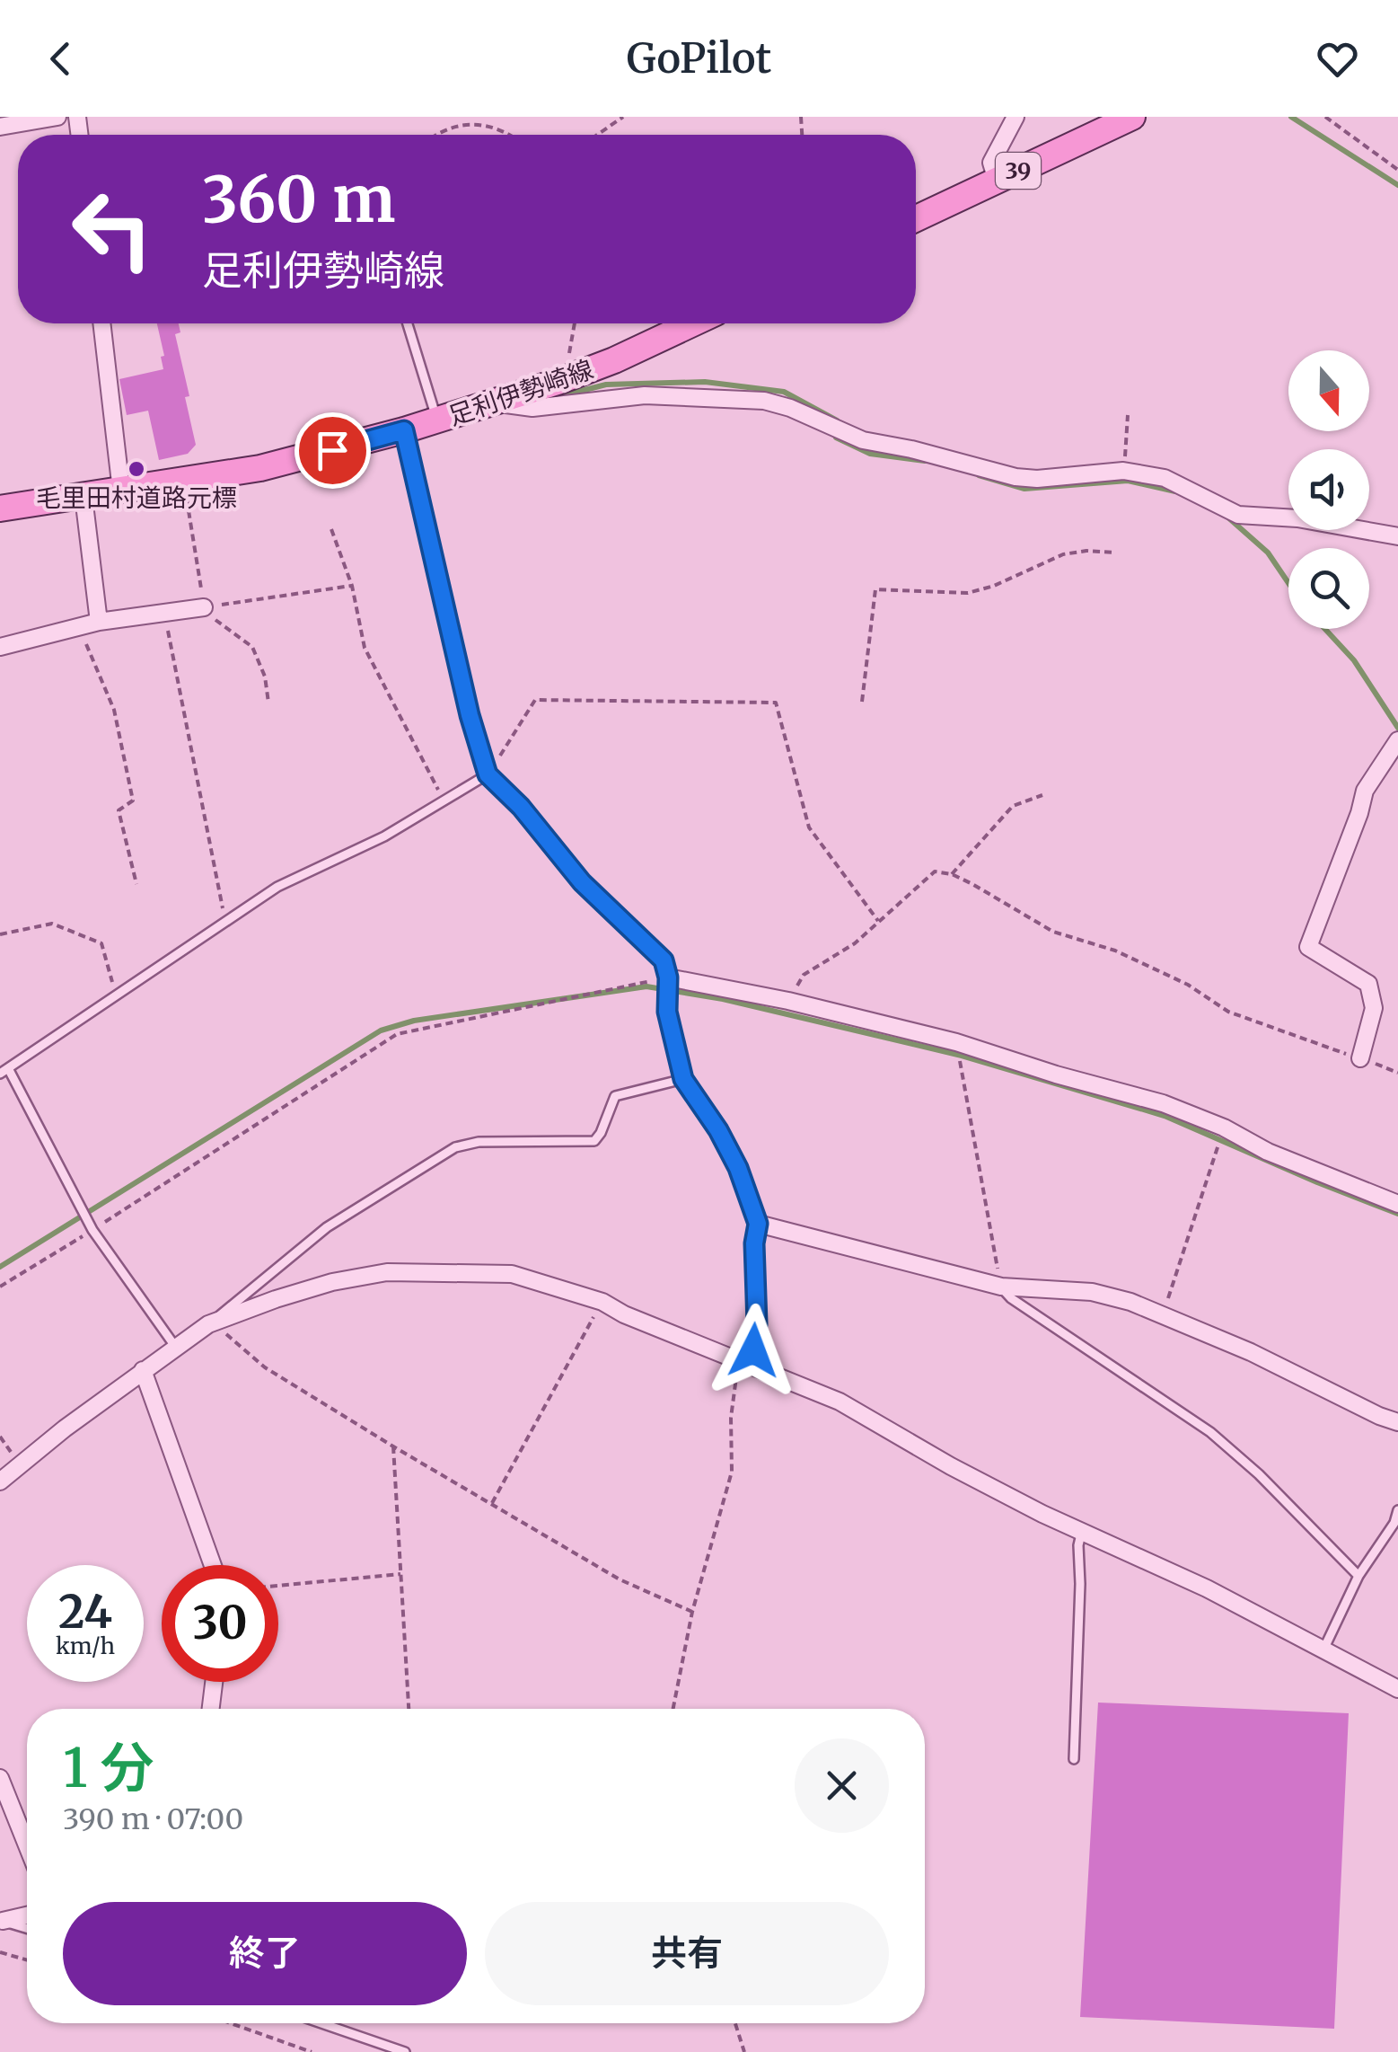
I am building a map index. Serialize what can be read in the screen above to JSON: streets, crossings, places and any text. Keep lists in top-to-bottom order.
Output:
{
  "streets": {
    "main road": ["39", "足利伊勢崎線"]
  },
  "places": ["毛里田村道路元標"],
  "north": "bottom",
  "page": {
    "header": "GoPilot",
    "turn": ["360 m", "足利伊勢崎線"],
    "speed": "24 km/h",
    "limit": "30",
    "heading": ["1 分", "390 m · 07:00"],
    "buttons": ["終了", "共有"]
  }
}
